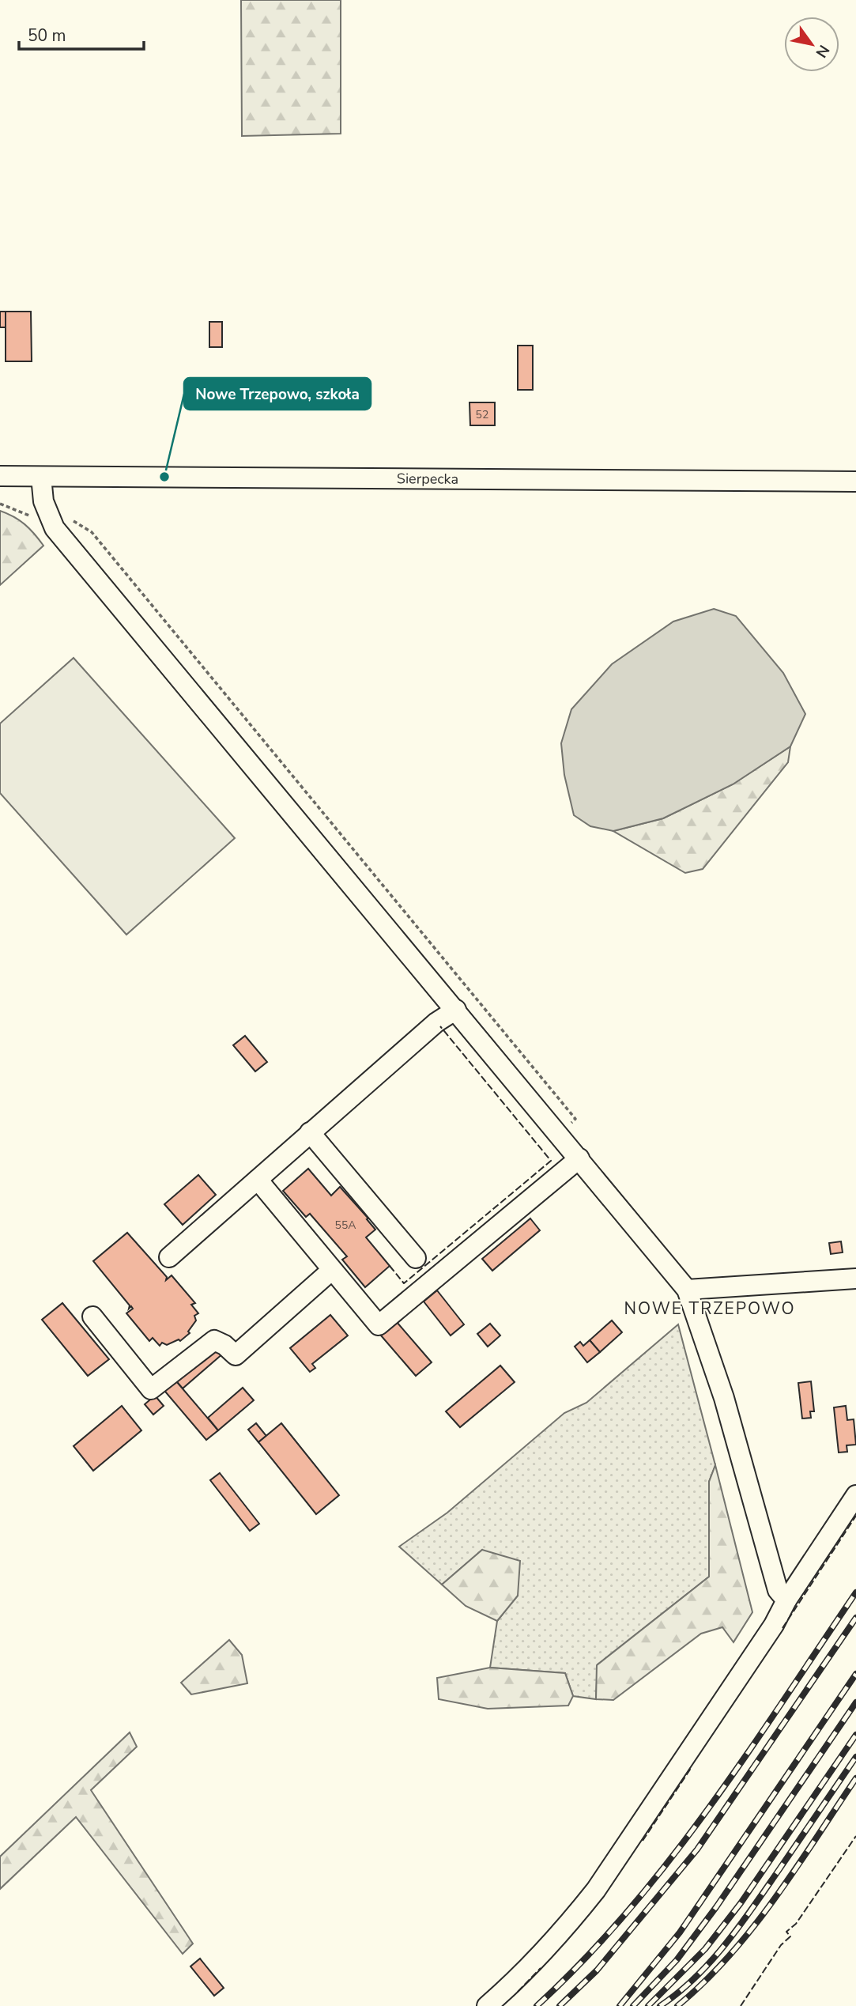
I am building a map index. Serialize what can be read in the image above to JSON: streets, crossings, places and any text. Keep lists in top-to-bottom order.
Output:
{
  "streets": {
    "street": ["Sierpecka"]
  },
  "districts": ["NOWE TRZEPOWO"],
  "places": ["Nowe Trzepowo, szkoła"],
  "house_numbers": ["52", "55A"],
  "scale_bar": "50 m",
  "north": "bottom right"
}
